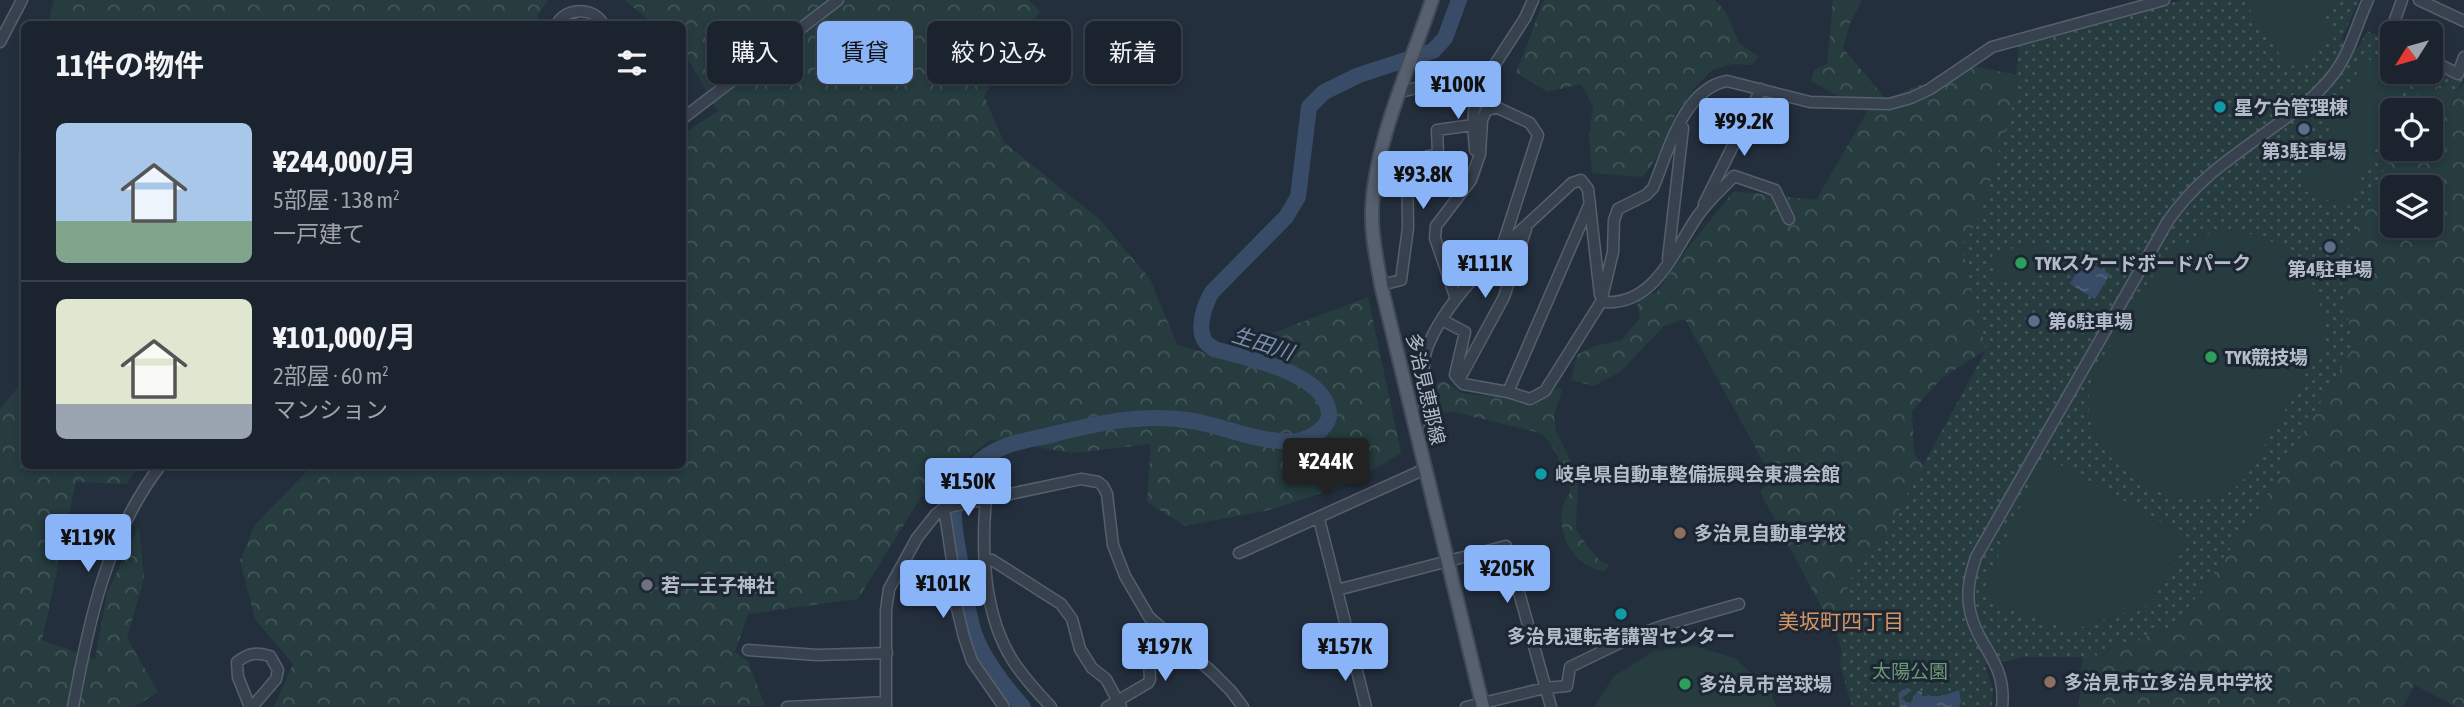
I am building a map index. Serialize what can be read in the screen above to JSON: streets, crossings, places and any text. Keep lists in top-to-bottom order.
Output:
{
  "streets": {
    "main road": ["多治見恵那線"]
  },
  "districts": ["美坂町四丁目"],
  "water": ["生田川"],
  "parks": ["太陽公園"],
  "places": [
    "星ケ台管理棟",
    "第3駐車場",
    "第4駐車場",
    "TYKスケードボードパーク",
    "第6駐車場",
    "TYK競技場",
    "岐阜県自動車整備振興会東濃会館",
    "多治見自動車学校",
    "若一王子神社",
    "多治見運転者講習センター",
    "多治見市立多治見中学校",
    "多治見市営球場"
  ],
  "north": "bottom left",
  "page": {
    "chip": [
      "購入",
      "賃貸",
      "絞り込み",
      "新着"
    ],
    "heading": "11件の物件",
    "price": [
      "¥100K",
      "¥99.2K",
      "¥93.8K",
      "¥111K",
      "¥244K",
      "¥150K",
      "¥119K",
      "¥205K",
      "¥101K",
      "¥197K",
      "¥157K"
    ],
    "list": [
      {
        "name": "¥244,000/月",
        "note": "5部屋 · 138 m² · 一戸建て"
      },
      {
        "name": "¥101,000/月",
        "note": "2部屋 · 60 m² · マンション"
      }
    ]
  }
}
